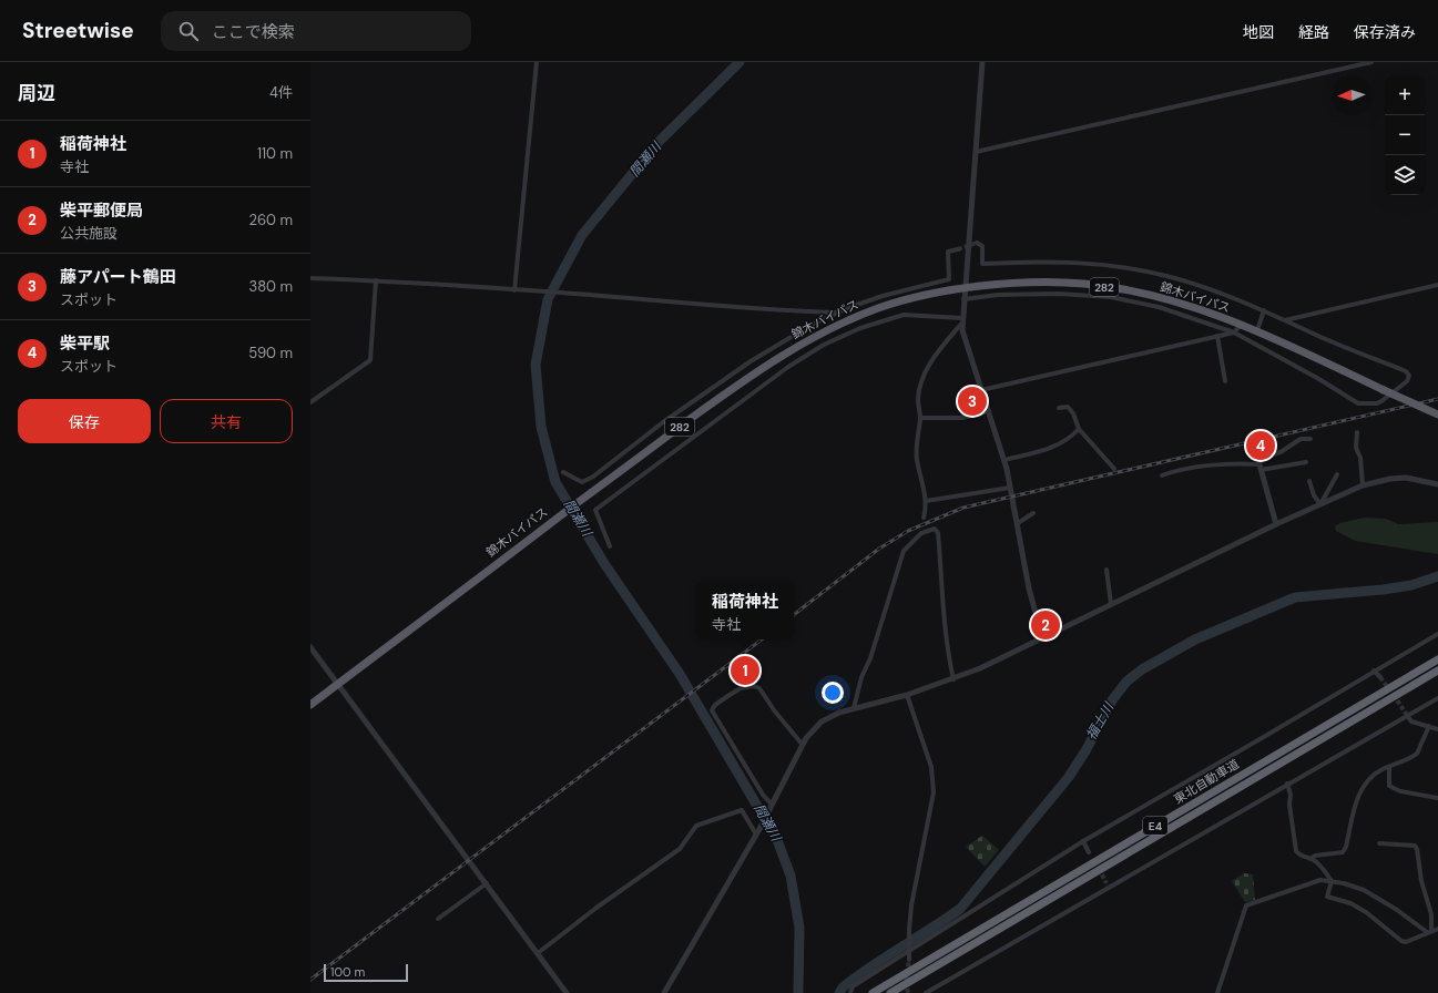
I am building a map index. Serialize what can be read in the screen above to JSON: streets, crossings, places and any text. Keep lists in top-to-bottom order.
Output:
{
  "streets": {
    "highway": [
      "282",
      "錦木バイパス",
      "東北自動車道",
      "E4"
    ]
  },
  "water": ["間瀬川", "福士川"],
  "scale_bar": "100 m",
  "north": "left",
  "page": {
    "header": "Streetwise",
    "search": "ここで検索",
    "nav": ["地図", "経路", "保存済み"],
    "heading": ["周辺", "4件"],
    "map_buttons": ["+", "−"],
    "list": [
      {
        "mark": "1",
        "name": "稲荷神社",
        "note": "寺社",
        "value": "110 m"
      },
      {
        "mark": "2",
        "name": "柴平郵便局",
        "note": "公共施設",
        "value": "260 m"
      },
      {
        "mark": "3",
        "name": "藤アパート鶴田",
        "note": "スポット",
        "value": "380 m"
      },
      {
        "mark": "4",
        "name": "柴平駅",
        "note": "スポット",
        "value": "590 m"
      }
    ],
    "pins": [
      "3",
      "4",
      "2",
      "1"
    ],
    "buttons": ["保存", "共有"],
    "popup": ["稲荷神社", "寺社"],
    "scale": "100 m"
  }
}
